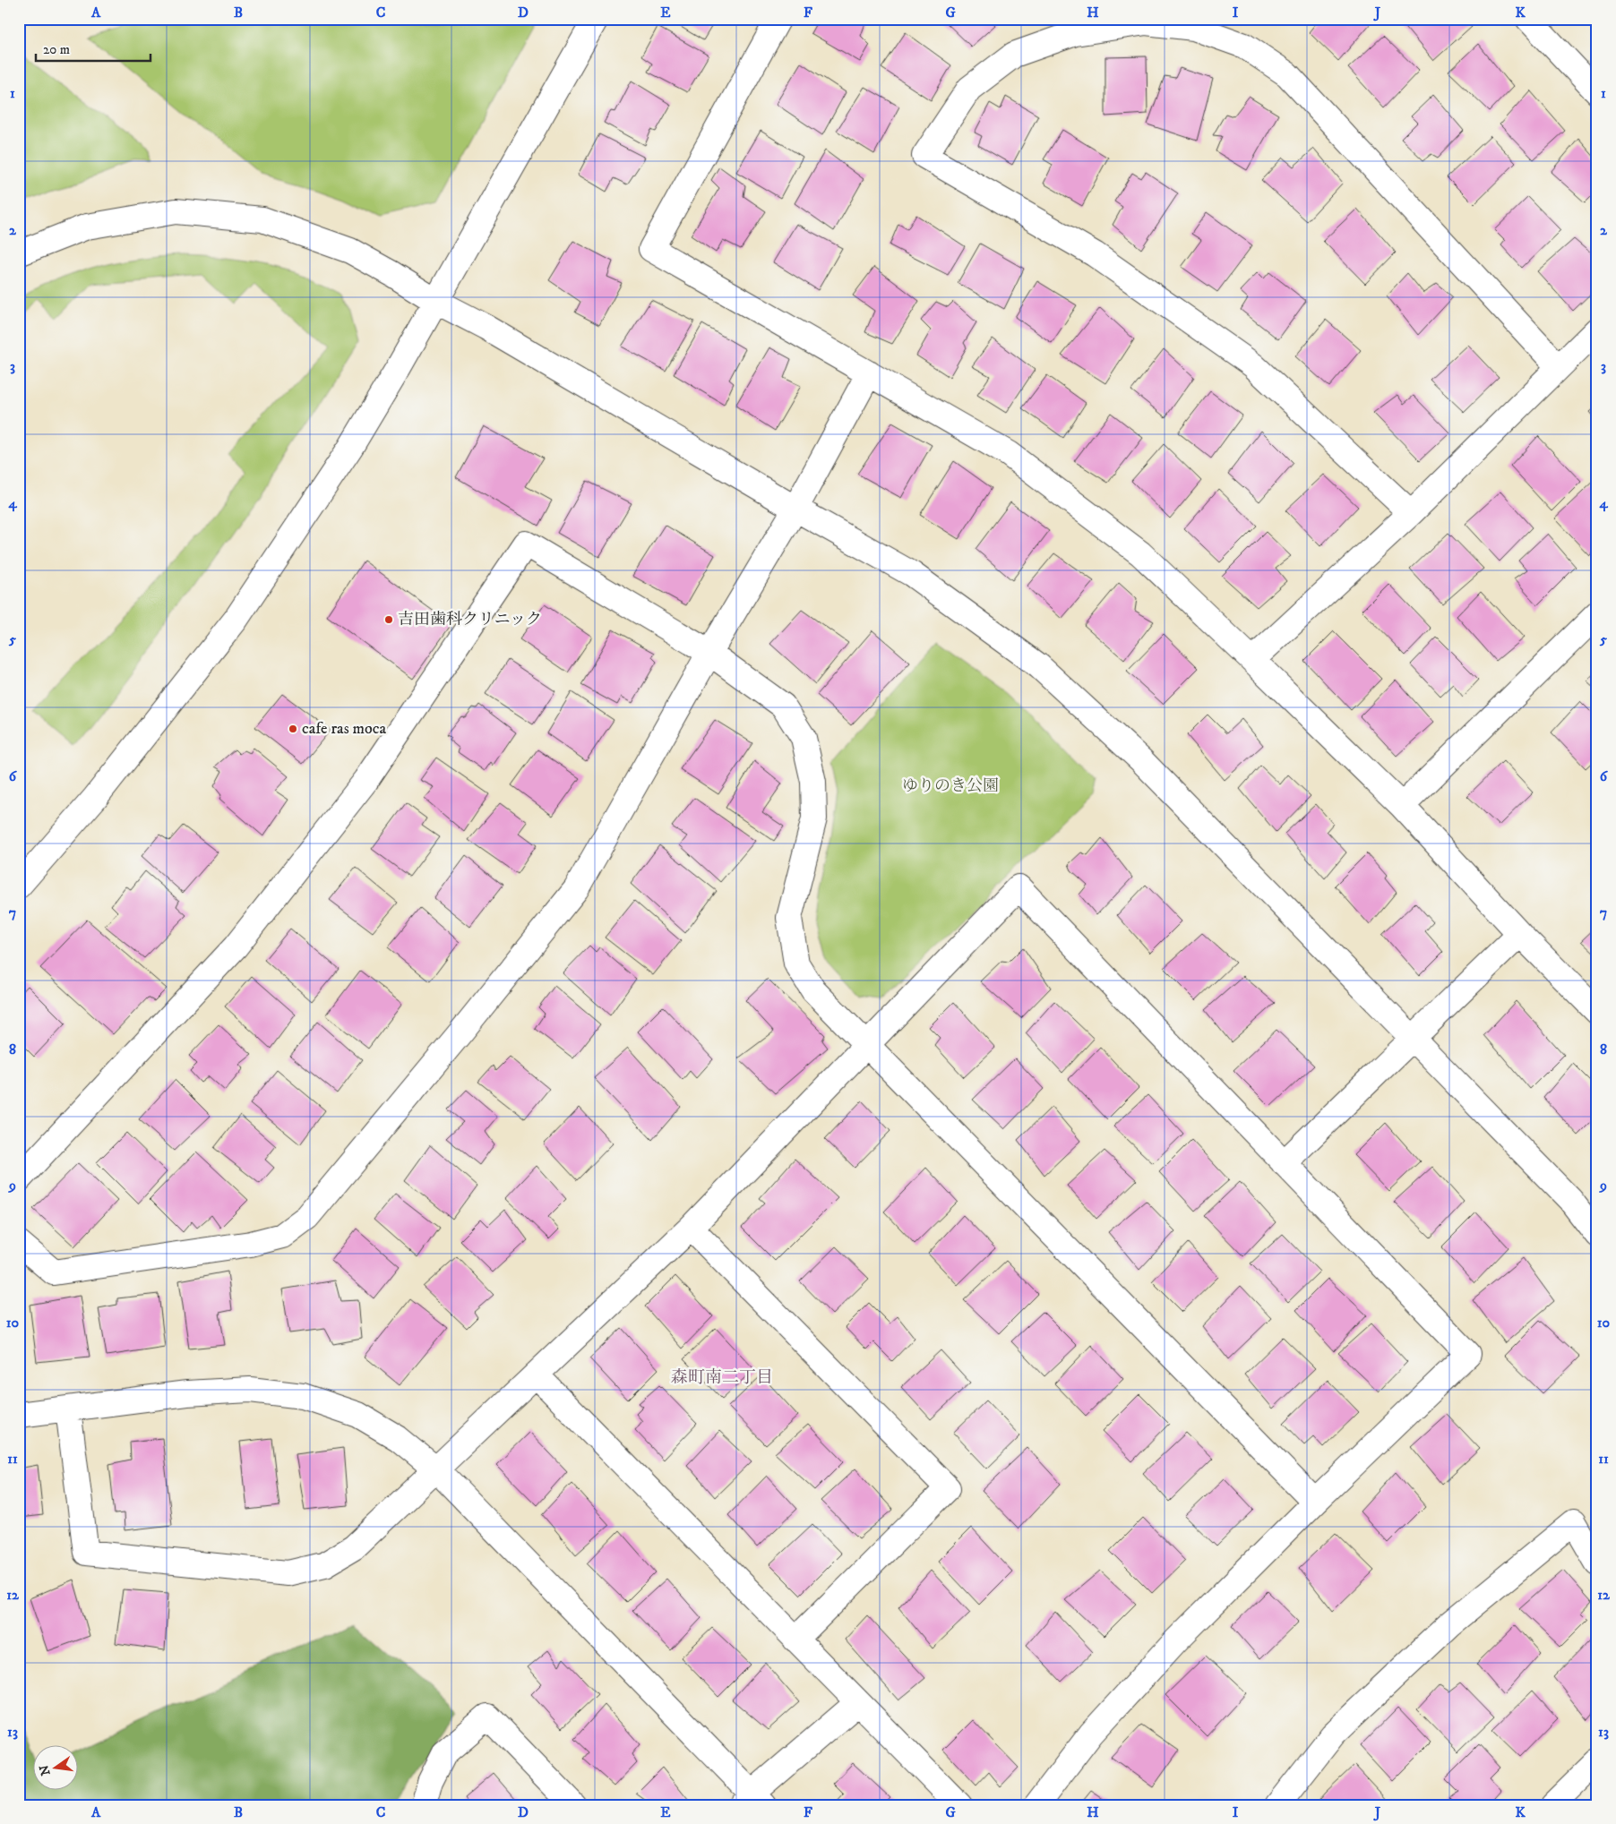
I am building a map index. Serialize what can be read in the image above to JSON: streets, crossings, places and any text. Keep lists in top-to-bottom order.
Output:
{
  "districts": ["森町南二丁目"],
  "parks": ["ゆりのき公園"],
  "places": ["吉田歯科クリニック", "cafe ras moca"],
  "scale_bar": "20 m",
  "north": "left",
  "grid": {
    "columns": [
      "A",
      "B",
      "C",
      "D",
      "E",
      "F",
      "G",
      "H",
      "I",
      "J",
      "K"
    ],
    "rows": [
      "1",
      "2",
      "3",
      "4",
      "5",
      "6",
      "7",
      "8",
      "9",
      "10",
      "11",
      "12",
      "13"
    ]
  }
}
